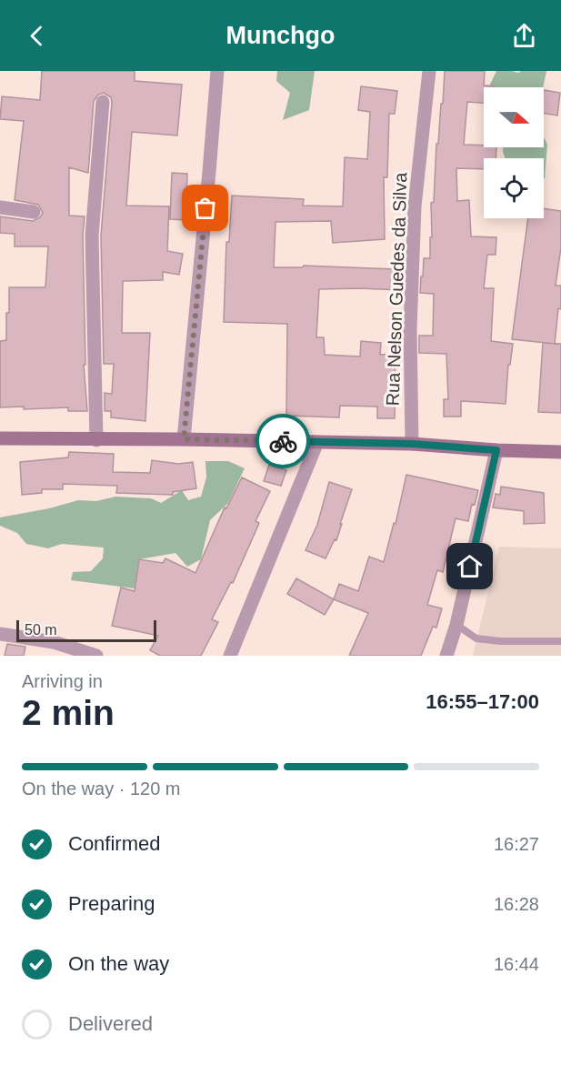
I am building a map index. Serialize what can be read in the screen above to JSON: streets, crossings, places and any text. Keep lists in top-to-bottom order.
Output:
{
  "streets": {
    "street": ["Rua Nelson Guedes da Silva"]
  },
  "scale_bar": "50 m",
  "north": "right",
  "page": {
    "header": "Munchgo",
    "scale": "50 m",
    "heading": ["2 min", "Arriving in", "16:55–17:00"],
    "bar": "On the way · 120 m",
    "list": [
      ["Confirmed", "16:27"],
      ["Preparing", "16:28"],
      ["On the way", "16:44"],
      "Delivered"
    ]
  }
}
